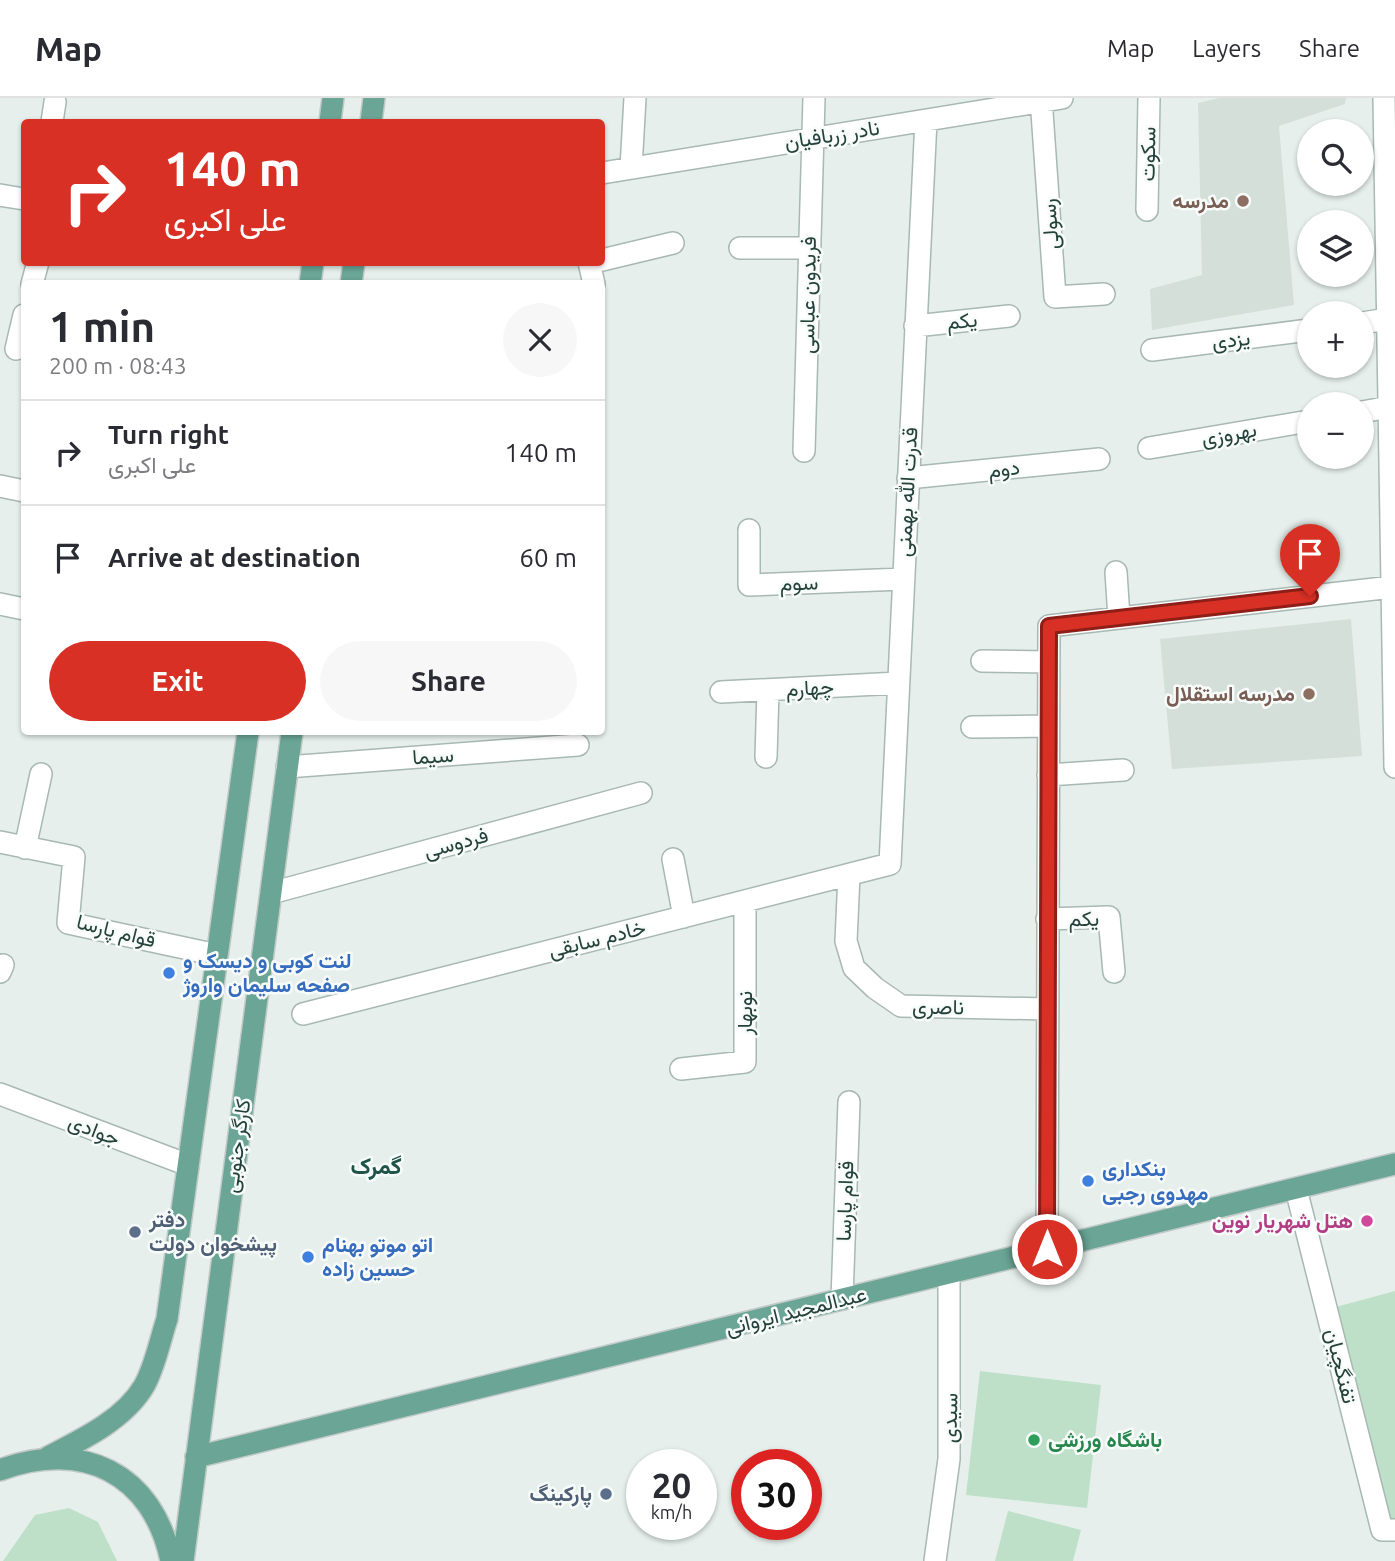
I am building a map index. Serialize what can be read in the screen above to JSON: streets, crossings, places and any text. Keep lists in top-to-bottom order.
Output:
{
  "streets": {
    "main road": ["کارگر جنوبی", "عبدالمجید ایروانی"],
    "street": [
      "نادر زربافیان",
      "سکوت",
      "رسولی",
      "فریدون عباسی",
      "یکم",
      "یزدی",
      "بهروزی",
      "دوم",
      "قدرت الله بهمنی",
      "سوم",
      "چهارم",
      "سیما",
      "فردوسی",
      "قوام پارسا",
      "خادم سابقی",
      "ناصری",
      "نوبهار",
      "جوادی",
      "تفنگچیان",
      "سیدی"
    ]
  },
  "crossings": [
    ["نادر زربافیان", "رسولی"],
    ["نادر زربافیان", "فریدون عباسی"],
    ["نادر زربافیان", "قدرت الله بهمنی"],
    ["یکم", "قدرت الله بهمنی"],
    ["دوم", "قدرت الله بهمنی"],
    ["قدرت الله بهمنی", "سوم"],
    ["قدرت الله بهمنی", "چهارم"],
    ["قدرت الله بهمنی", "خادم سابقی"],
    ["سیما", "کارگر جنوبی"],
    ["فردوسی", "کارگر جنوبی"],
    ["قوام پارسا", "عبدالمجید ایروانی"],
    ["خادم سابقی", "ناصری"],
    ["خادم سابقی", "نوبهار"],
    ["کارگر جنوبی", "عبدالمجید ایروانی"],
    ["عبدالمجید ایروانی", "تفنگچیان"],
    ["عبدالمجید ایروانی", "سیدی"]
  ],
  "districts": ["گمرک"],
  "places": [
    "مدرسه",
    "مدرسه استقلال",
    "لنت کوبی و دیسک و صفحه سلیمان واروژ",
    "بنکداری مهدوی رجبی",
    "هتل شهریار نوین",
    "دفتر پیشخوان دولت",
    "اتو موتو بهنام حسین زاده",
    "باشگاه ورزشی",
    "پارکینگ"
  ],
  "page": {
    "header": "Map",
    "nav": ["Map", "Layers", "Share"],
    "map_buttons": ["+", "−"],
    "turn": ["140 m", "علی اکبری"],
    "heading": ["1 min", "200 m · 08:43"],
    "list": [
      {
        "name": "Turn right",
        "note": "علی اکبری",
        "value": "140 m"
      },
      {
        "name": "Arrive at destination",
        "value": "60 m"
      }
    ],
    "buttons": ["Exit", "Share"],
    "speed": "20 km/h",
    "limit": "30"
  }
}
